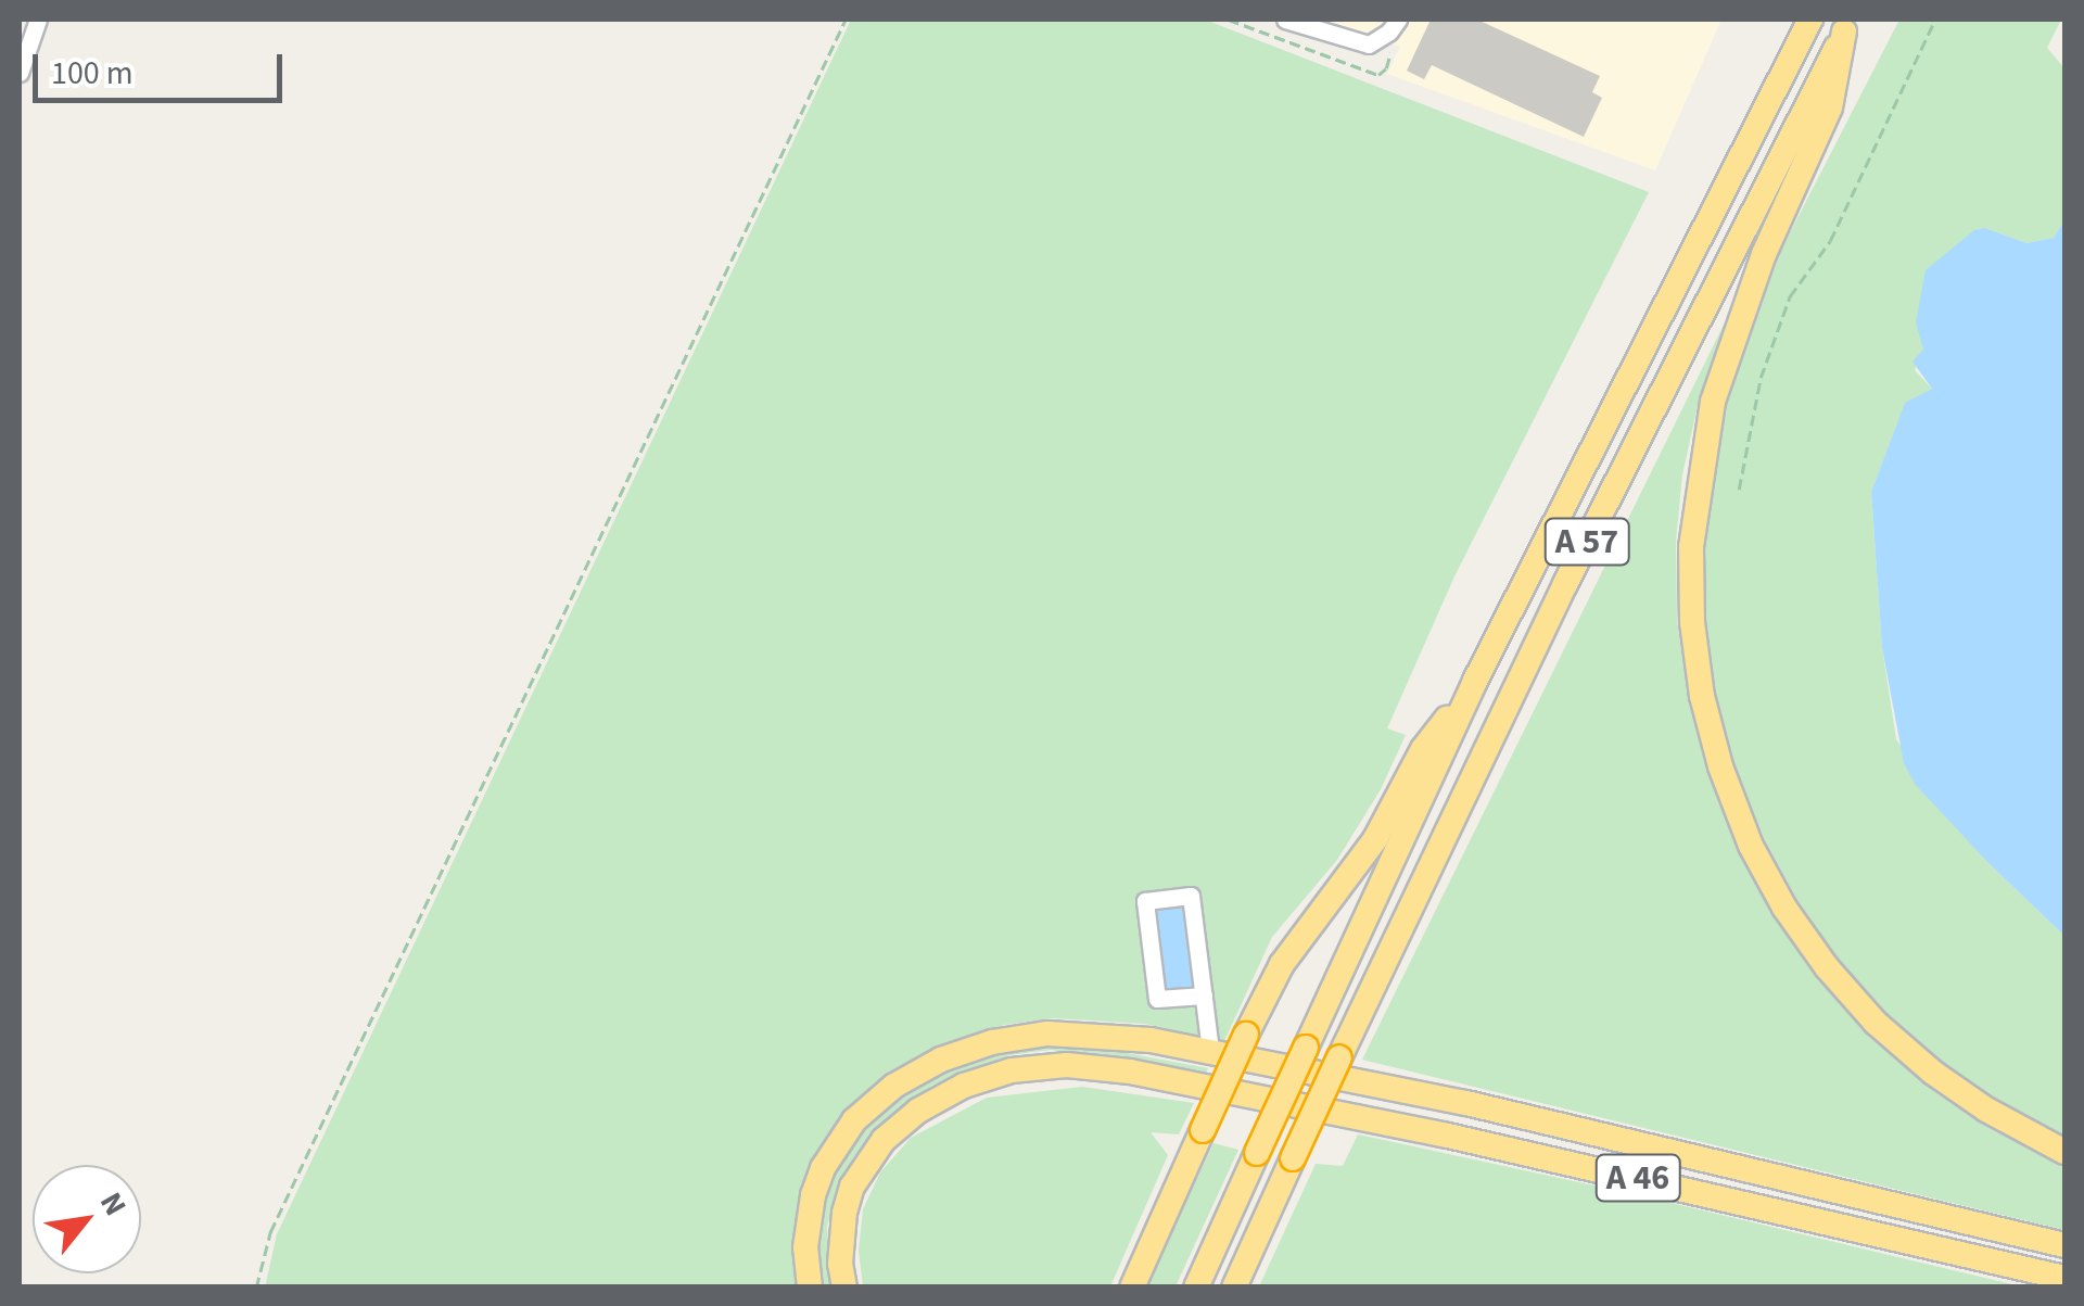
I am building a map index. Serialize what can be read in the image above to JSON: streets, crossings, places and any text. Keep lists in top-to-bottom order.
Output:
{
  "streets": {
    "highway": ["A 57", "A 46"]
  },
  "scale_bar": "100 m",
  "north": "top right"
}
